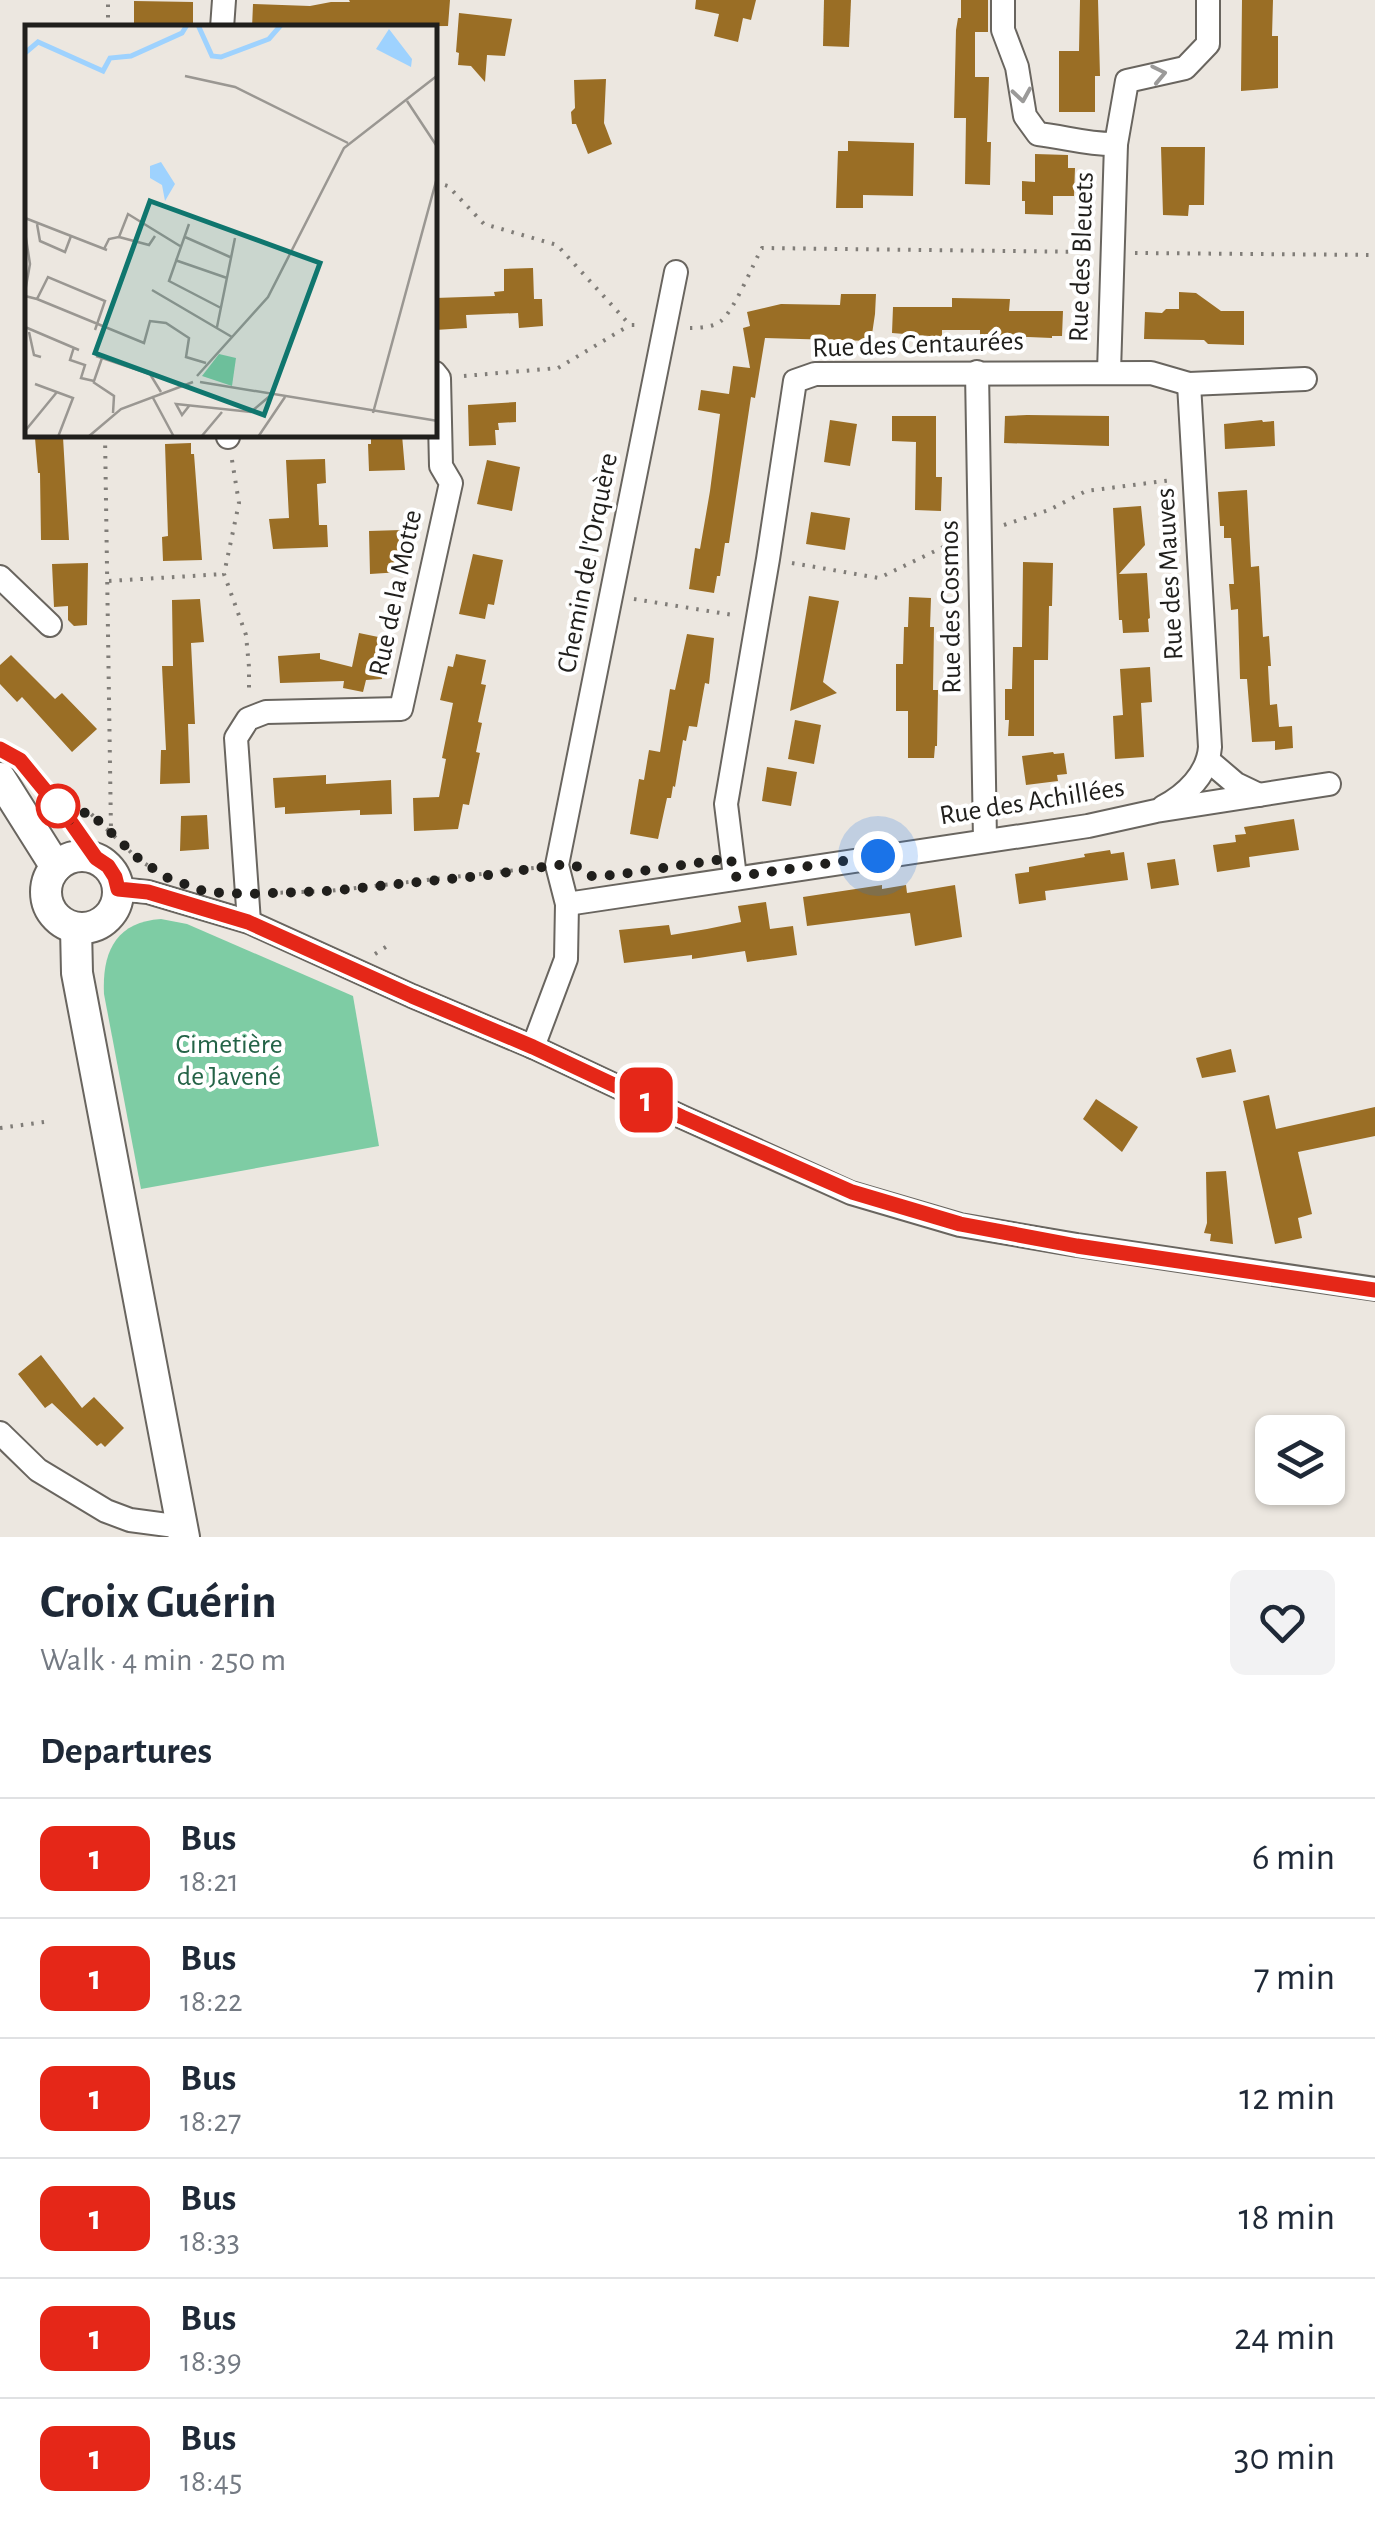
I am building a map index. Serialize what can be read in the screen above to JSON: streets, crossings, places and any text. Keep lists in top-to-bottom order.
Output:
{
  "streets": {
    "street": [
      "Rue des Bleuets",
      "Rue des Centaurées",
      "Chemin de l'Orquère",
      "Rue des Mauves",
      "Rue de la Motte",
      "Rue des Cosmos",
      "Rue des Achillées"
    ]
  },
  "crossings": [
    ["Rue des Bleuets", "Rue des Centaurées"],
    ["Rue des Centaurées", "Rue des Mauves"],
    ["Rue des Centaurées", "Rue des Cosmos"],
    ["Rue des Centaurées", "Rue des Achillées"],
    ["Rue des Cosmos", "Rue des Achillées"]
  ],
  "parks": ["Cimetière de Javené"],
  "lines": ["bus line 1"],
  "page": {
    "on_map": "1",
    "heading": [
      ["Croix Guérin", "Walk · 4 min · 250 m"],
      "Departures"
    ],
    "list": [
      {
        "mark": "1",
        "name": "Bus",
        "note": "18:21",
        "value": "6 min"
      },
      {
        "mark": "1",
        "name": "Bus",
        "note": "18:22",
        "value": "7 min"
      },
      {
        "mark": "1",
        "name": "Bus",
        "note": "18:27",
        "value": "12 min"
      },
      {
        "mark": "1",
        "name": "Bus",
        "note": "18:33",
        "value": "18 min"
      },
      {
        "mark": "1",
        "name": "Bus",
        "note": "18:39",
        "value": "24 min"
      },
      {
        "mark": "1",
        "name": "Bus",
        "note": "18:45",
        "value": "30 min"
      }
    ]
  }
}
